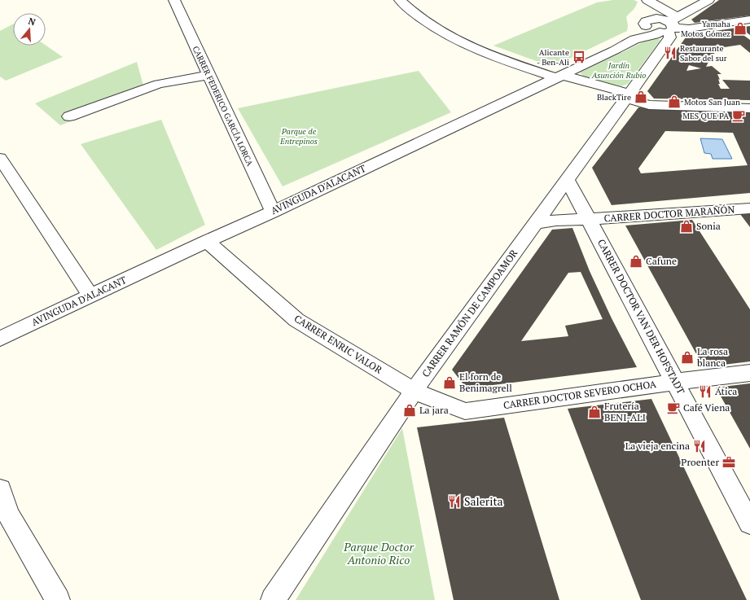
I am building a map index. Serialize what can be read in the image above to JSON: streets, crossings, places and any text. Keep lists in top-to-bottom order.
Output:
{
  "streets": {
    "street": [
      "CARRER FEDERICO GARCÍA LORCA",
      "AVINGUDA D'ALACANT",
      "CARRER DOCTOR MARAÑÓN",
      "CARRER RAMÓN DE CAMPOAMOR",
      "CARRER DOCTOR VAN DER HOFSTADT",
      "CARRER ENRIC VALOR",
      "CARRER DOCTOR SEVERO OCHOA"
    ]
  },
  "crossings": [
    ["CARRER FEDERICO GARCÍA LORCA", "AVINGUDA D'ALACANT"],
    ["AVINGUDA D'ALACANT", "CARRER RAMÓN DE CAMPOAMOR"],
    ["AVINGUDA D'ALACANT", "CARRER ENRIC VALOR"],
    ["CARRER DOCTOR MARAÑÓN", "CARRER RAMÓN DE CAMPOAMOR"],
    ["CARRER DOCTOR MARAÑÓN", "CARRER DOCTOR VAN DER HOFSTADT"],
    ["CARRER RAMÓN DE CAMPOAMOR", "CARRER DOCTOR VAN DER HOFSTADT"],
    ["CARRER RAMÓN DE CAMPOAMOR", "CARRER ENRIC VALOR"],
    ["CARRER RAMÓN DE CAMPOAMOR", "CARRER DOCTOR SEVERO OCHOA"],
    ["CARRER DOCTOR VAN DER HOFSTADT", "CARRER DOCTOR SEVERO OCHOA"],
    ["CARRER ENRIC VALOR", "CARRER DOCTOR SEVERO OCHOA"]
  ],
  "parks": ["Jardín Asunción Rubio", "Parque de Entrepinos", "Parque Doctor Antonio Rico"],
  "places": {
    "shop": [
      "Yamaha Motos Gómez",
      "BlackTire",
      "Motos San Juan",
      "Sonia",
      "Cafune",
      "La rosa blanca",
      "El forn de Benimagrell",
      "La jara",
      "Frutería BENI-ALI"
    ],
    "restaurant": [
      "Restaurante Sabor del sur",
      "Ática",
      "La vieja encina",
      "Salerita"
    ],
    "bus stop": ["Alicante - Ben-Ali"],
    "cafe": ["MES QUE PA", "Café Viena"],
    "office": ["Proenter"]
  },
  "north": "top"
}
